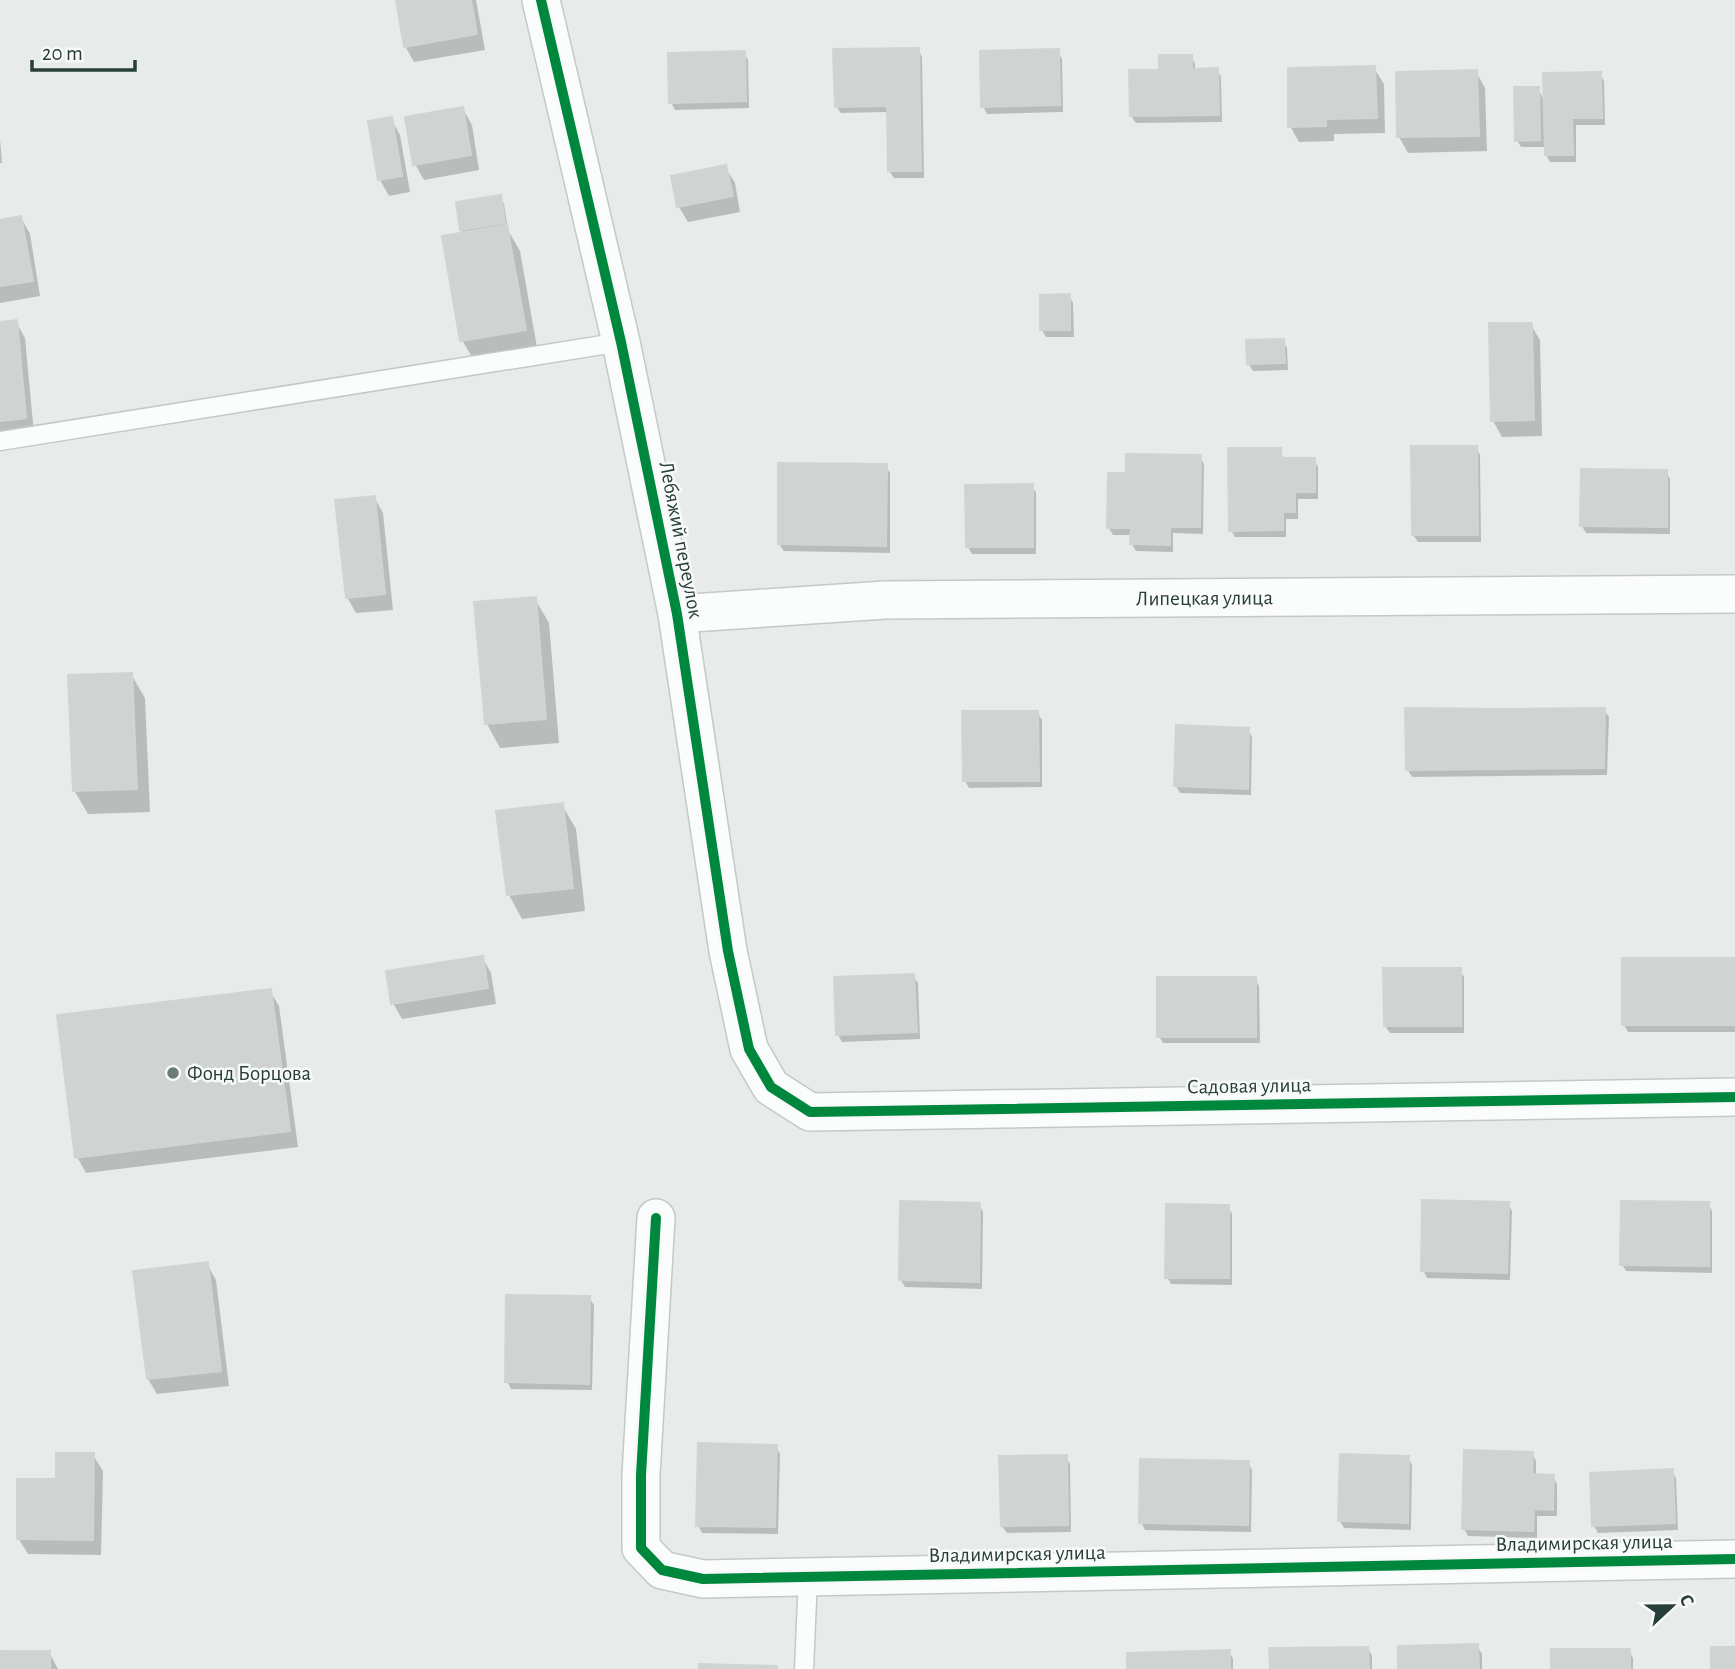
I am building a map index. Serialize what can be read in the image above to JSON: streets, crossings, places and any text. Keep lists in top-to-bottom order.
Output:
{
  "streets": {
    "street": [
      "Лебяжий переулок",
      "Липецкая улица",
      "Садовая улица",
      "Владимирская улица"
    ]
  },
  "crossings": [
    ["Лебяжий переулок", "Липецкая улица"],
    ["Лебяжий переулок", "Садовая улица"]
  ],
  "places": ["Фонд Борцова"],
  "scale_bar": "20 m",
  "north": "right"
}
